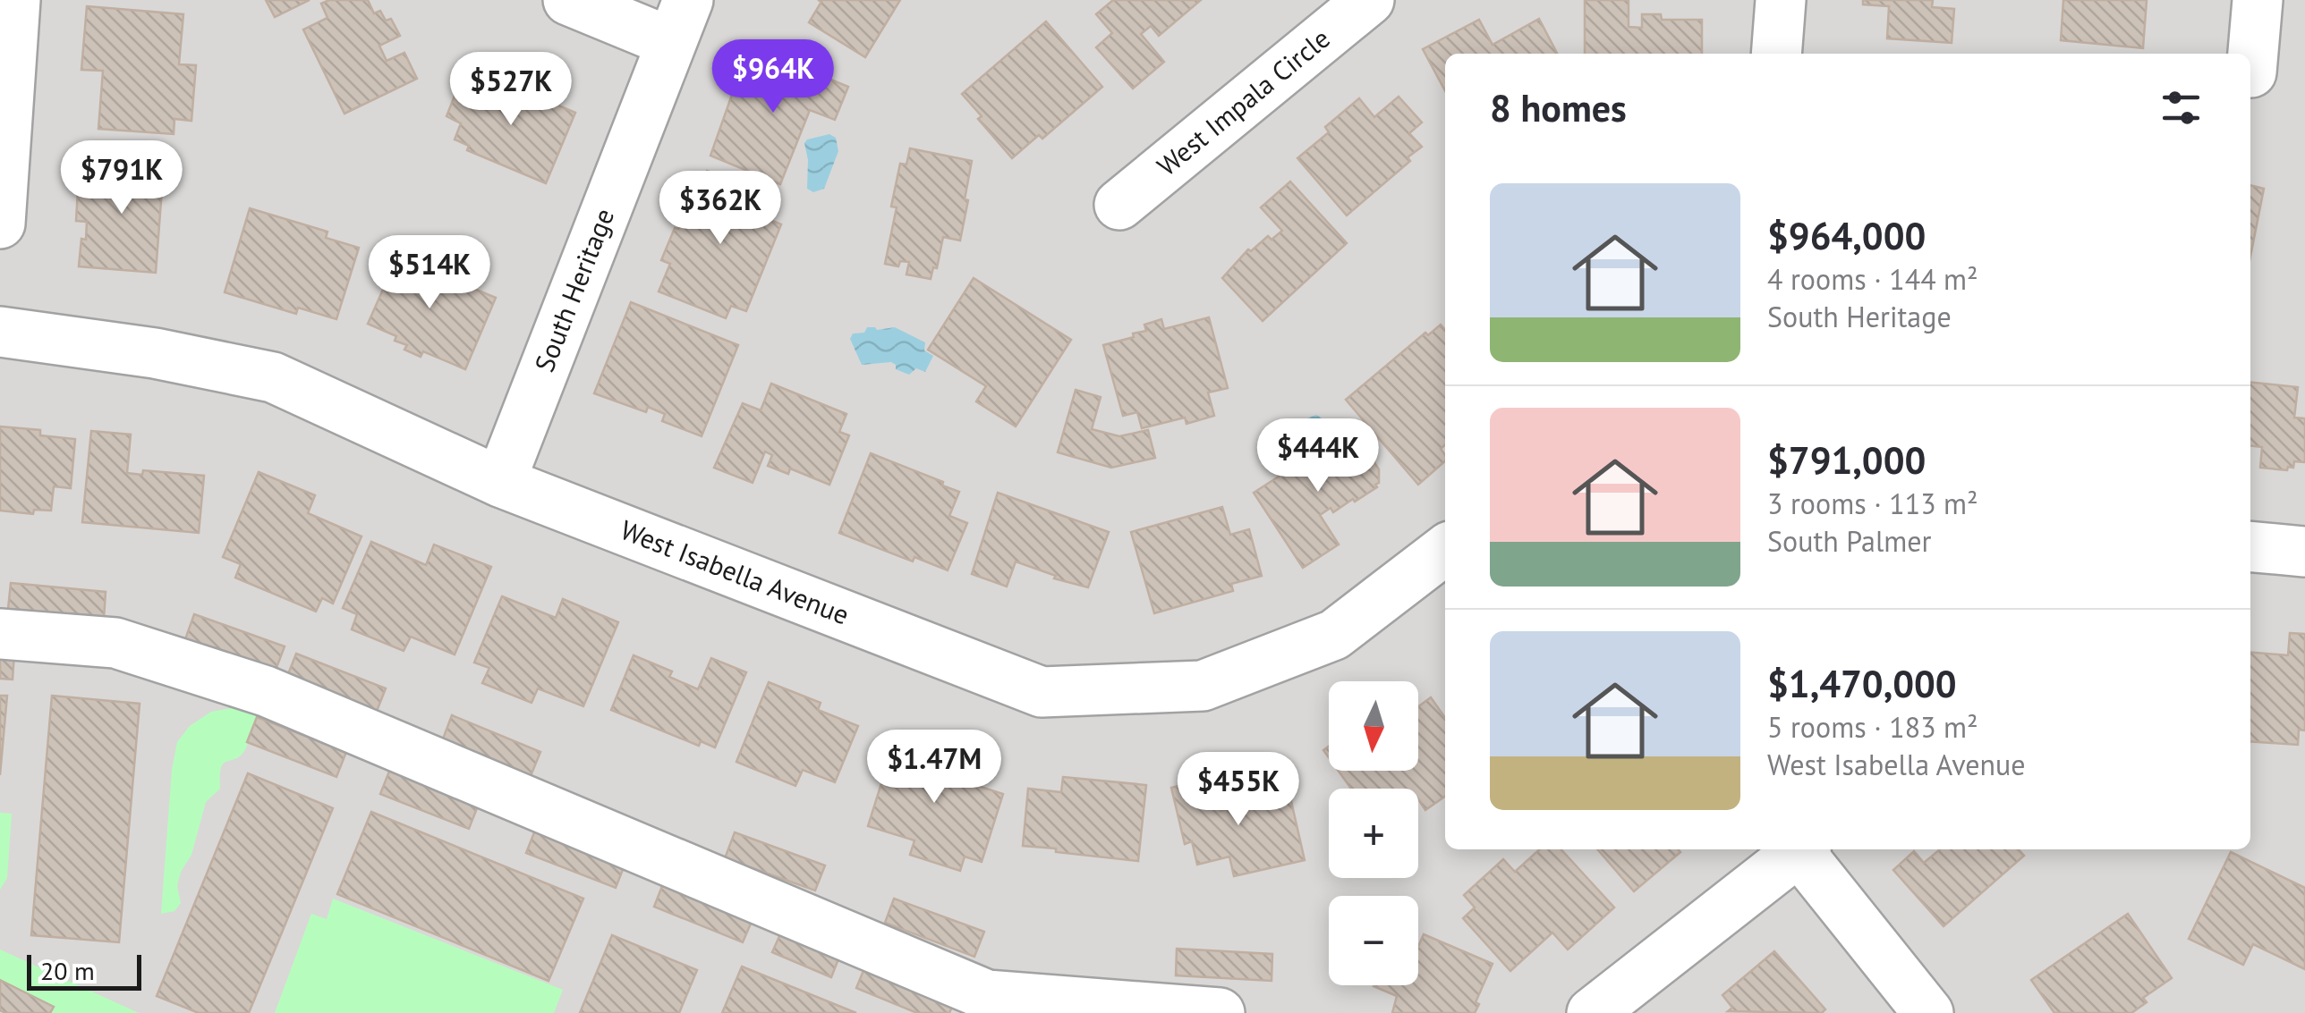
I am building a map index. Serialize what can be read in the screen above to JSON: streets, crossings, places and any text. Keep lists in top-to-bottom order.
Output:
{
  "streets": {
    "street": ["West Impala Circle", "South Heritage", "West Isabella Avenue"]
  },
  "crossings": [
    ["South Heritage", "West Isabella Avenue"]
  ],
  "scale_bar": "20 m",
  "north": "bottom",
  "page": {
    "price": [
      "$964K",
      "$527K",
      "$791K",
      "$362K",
      "$514K",
      "$444K",
      "$1.47M",
      "$455K"
    ],
    "heading": "8 homes",
    "list": [
      {
        "name": "$964,000",
        "note": "4 rooms · 144 m² · South Heritage"
      },
      {
        "name": "$791,000",
        "note": "3 rooms · 113 m² · South Palmer"
      },
      {
        "name": "$1,470,000",
        "note": "5 rooms · 183 m² · West Isabella Avenue"
      }
    ],
    "map_buttons": ["+", "−"],
    "scale": "20 m"
  }
}
